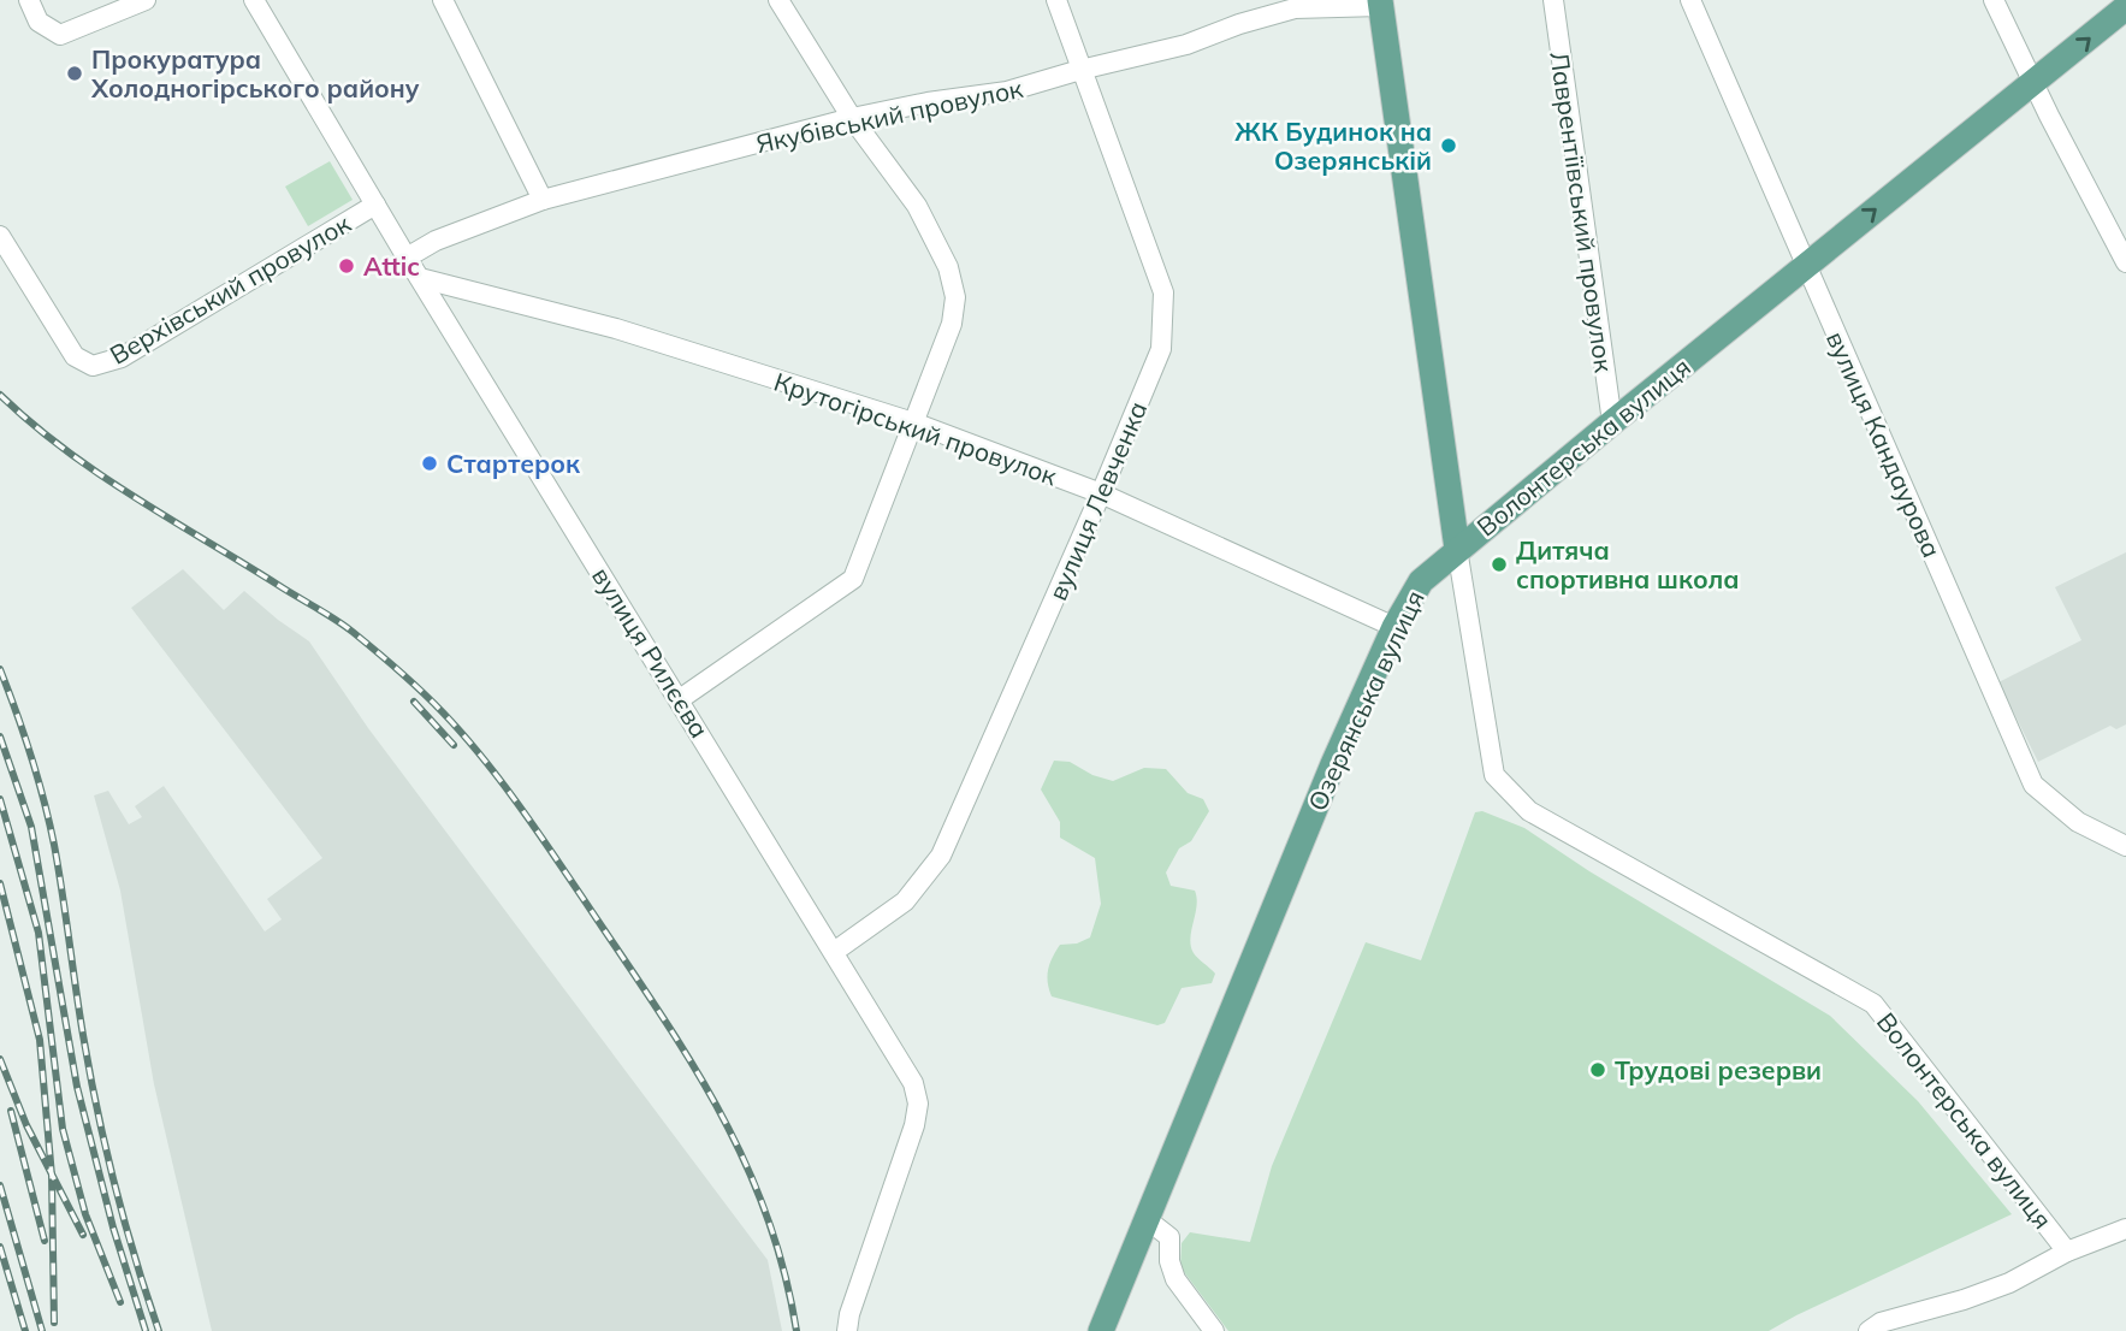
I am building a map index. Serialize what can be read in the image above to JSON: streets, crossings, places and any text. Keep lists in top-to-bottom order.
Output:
{
  "streets": {
    "main road": ["Волонтерська вулиця", "Озерянська вулиця"],
    "street": [
      "Якубівський провулок",
      "Лаврентіївський провулок",
      "Верхівський провулок",
      "Крутогірський провулок",
      "вулиця Кандаурова",
      "вулиця Левченка",
      "вулиця Рилєєва"
    ]
  },
  "crossings": [
    ["Якубівський провулок", "вулиця Левченка"],
    ["Якубівський провулок", "вулиця Рилєєва"],
    ["Лаврентіївський провулок", "Волонтерська вулиця"],
    ["Верхівський провулок", "вулиця Рилєєва"],
    ["Крутогірський провулок", "вулиця Левченка"],
    ["Крутогірський провулок", "вулиця Рилєєва"],
    ["Крутогірський провулок", "Озерянська вулиця"],
    ["вулиця Кандаурова", "Волонтерська вулиця"],
    ["Волонтерська вулиця", "Озерянська вулиця"],
    ["вулиця Левченка", "вулиця Рилєєва"]
  ],
  "places": [
    "Прокуратура Холодногірського району",
    "ЖК Будинок на Озерянській",
    "Attic",
    "Стартерок",
    "Дитяча спортивна школа",
    "Трудові резерви"
  ]
}
